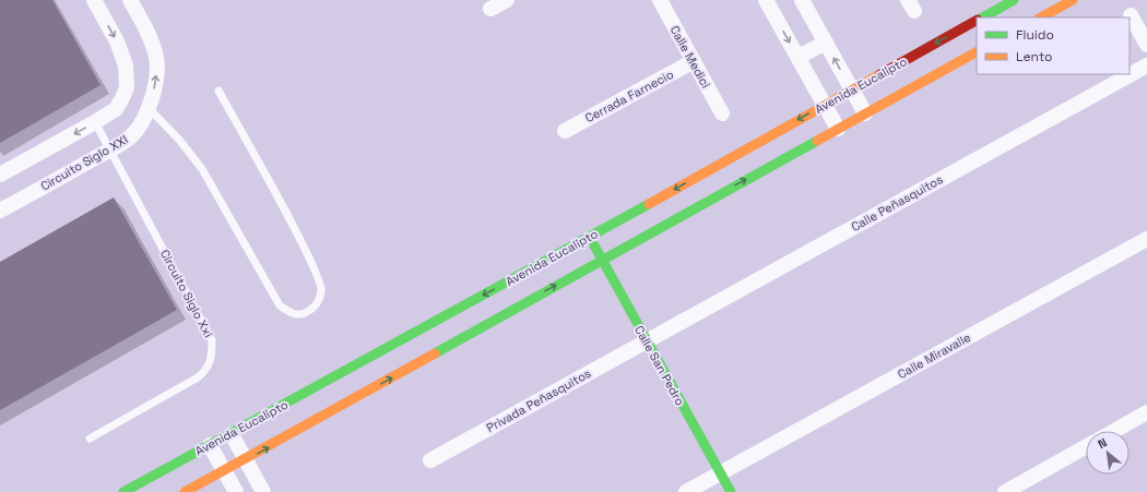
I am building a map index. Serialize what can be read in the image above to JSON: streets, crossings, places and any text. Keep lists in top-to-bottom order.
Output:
{
  "streets": {
    "street": [
      "Calle Medici",
      "Avenida Eucalipto",
      "Cerrada Farnecio",
      "Circuito Siglo XXI",
      "Calle Peñasquitos",
      "Calle Miravalle",
      "Calle San Pedro",
      "Privada Peñasquitos"
    ],
    "lane": ["Circuito Siglo Xxi"]
  },
  "crossings": [
    ["Calle Medici", "Cerrada Farnecio"],
    ["Avenida Eucalipto", "Calle San Pedro"],
    ["Circuito Siglo XXI", "Circuito Siglo Xxi"],
    ["Calle Peñasquitos", "Calle San Pedro"],
    ["Calle Peñasquitos", "Privada Peñasquitos"],
    ["Calle Miravalle", "Calle San Pedro"],
    ["Calle San Pedro", "Privada Peñasquitos"]
  ],
  "one_way": ["Circuito Siglo XXI"],
  "legend": ["Fluido", "Lento"],
  "north": "top left"
}
